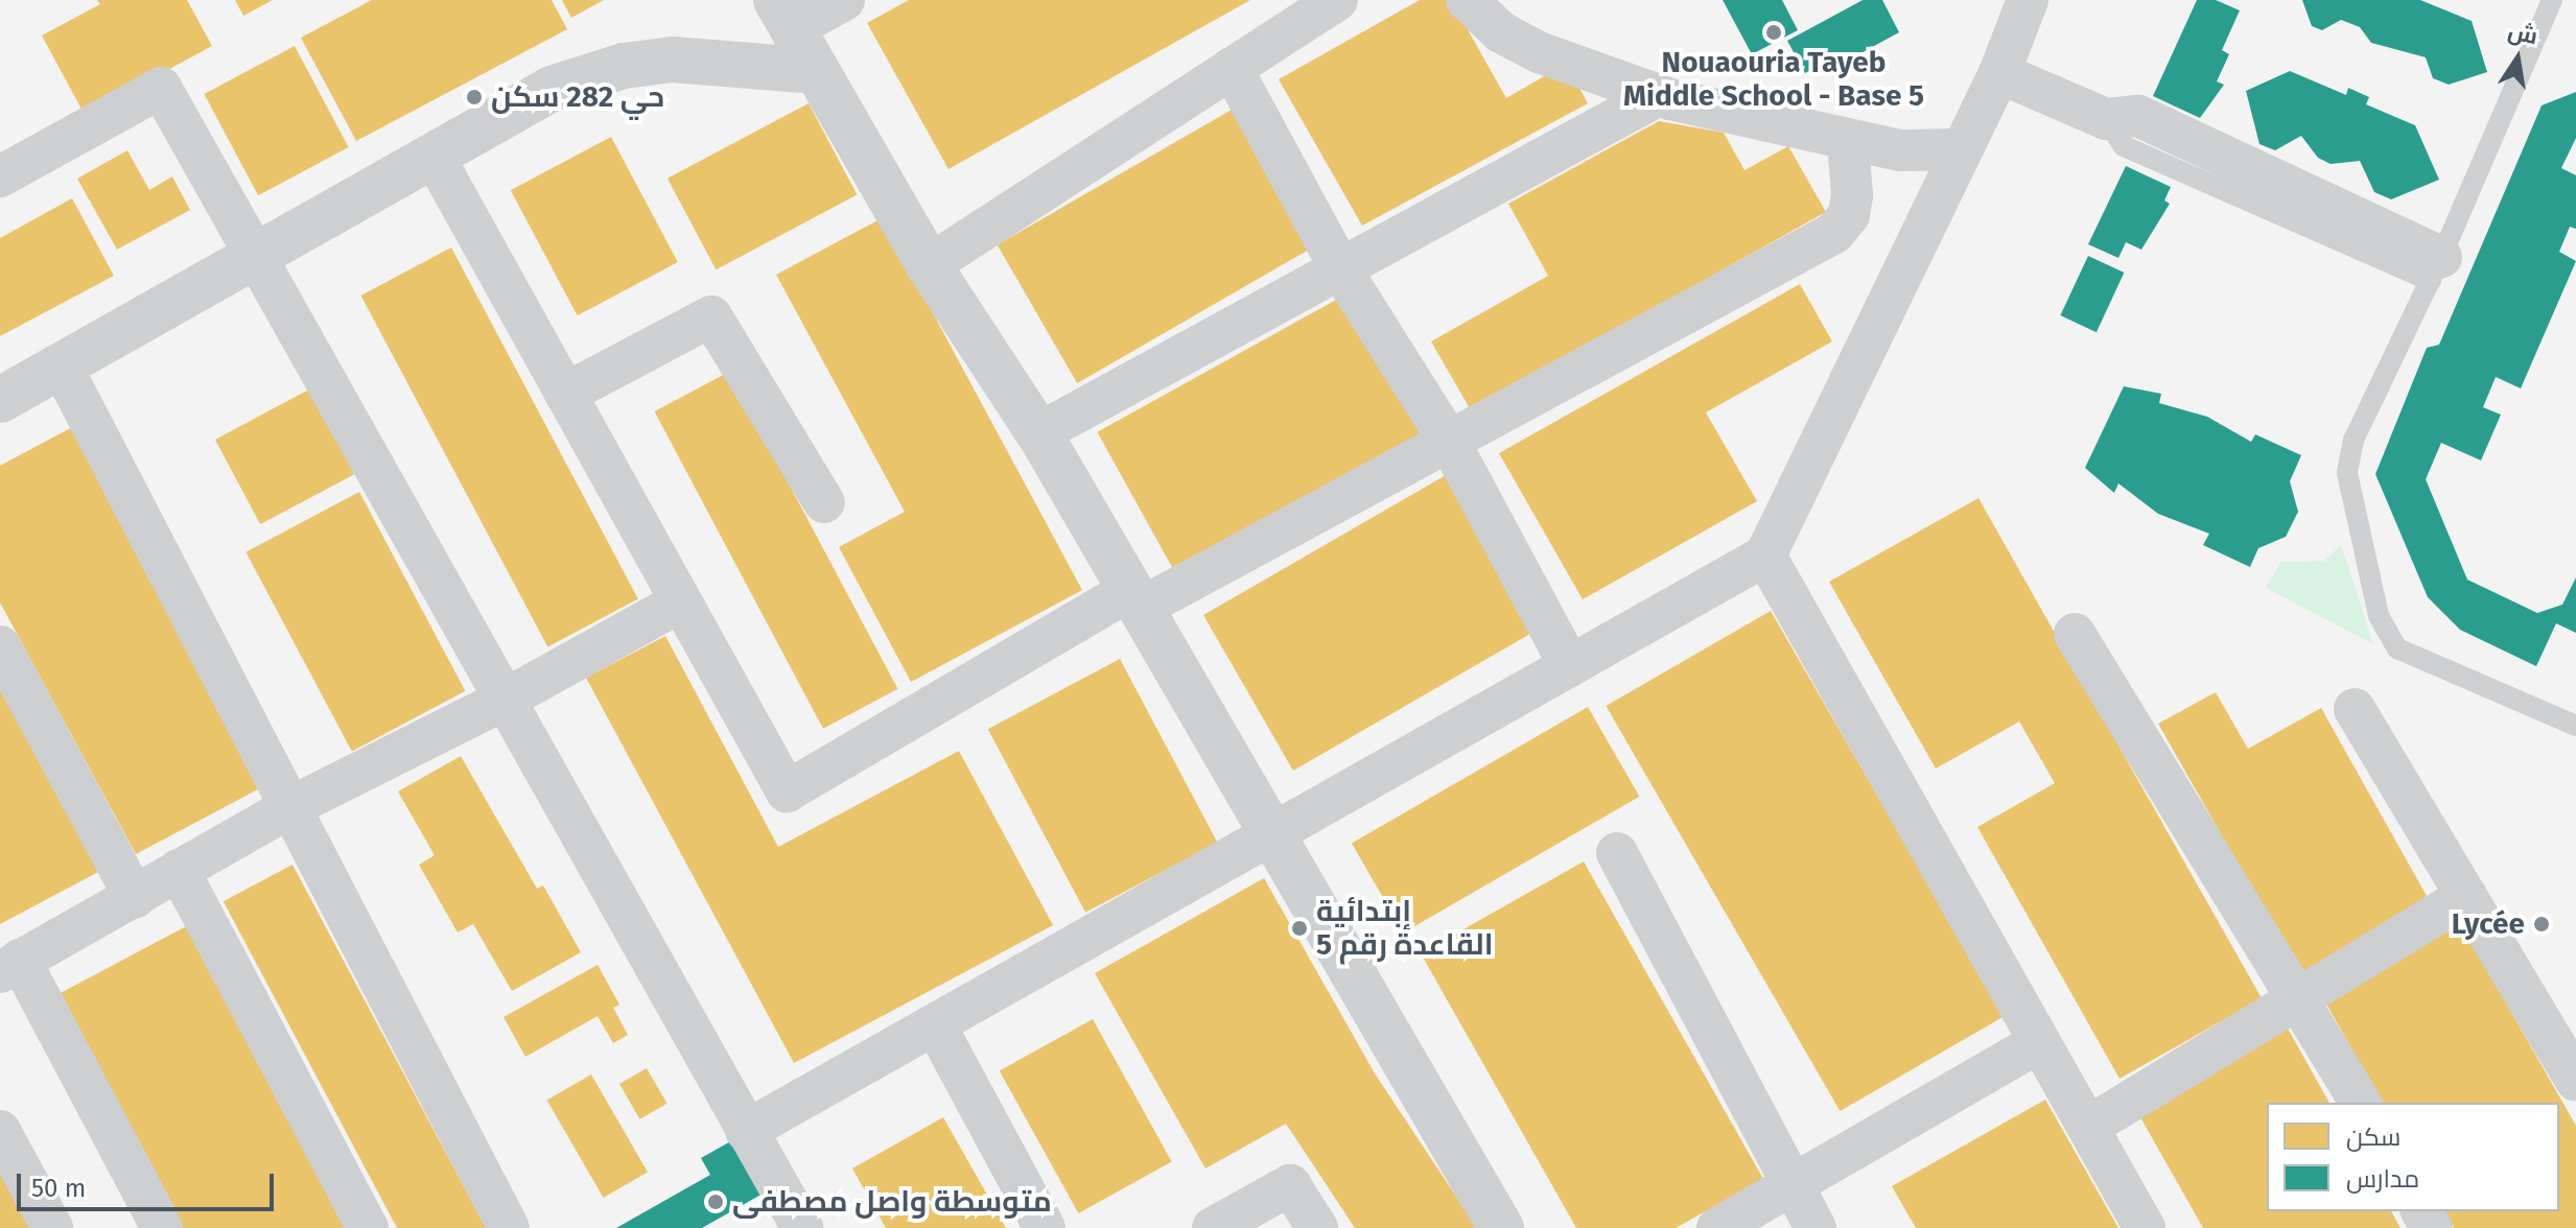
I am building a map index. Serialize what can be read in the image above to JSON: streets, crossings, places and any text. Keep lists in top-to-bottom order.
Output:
{
  "places": [
    "Nouaouria Tayeb Middle School - Base 5",
    "حي 282 سكن",
    "Lycée",
    "إبتدائية القاعدة رقم 5",
    "متوسطة واصل مصطفى"
  ],
  "legend": ["سكن", "مدارس"],
  "scale_bar": "50 m",
  "north": "top"
}
